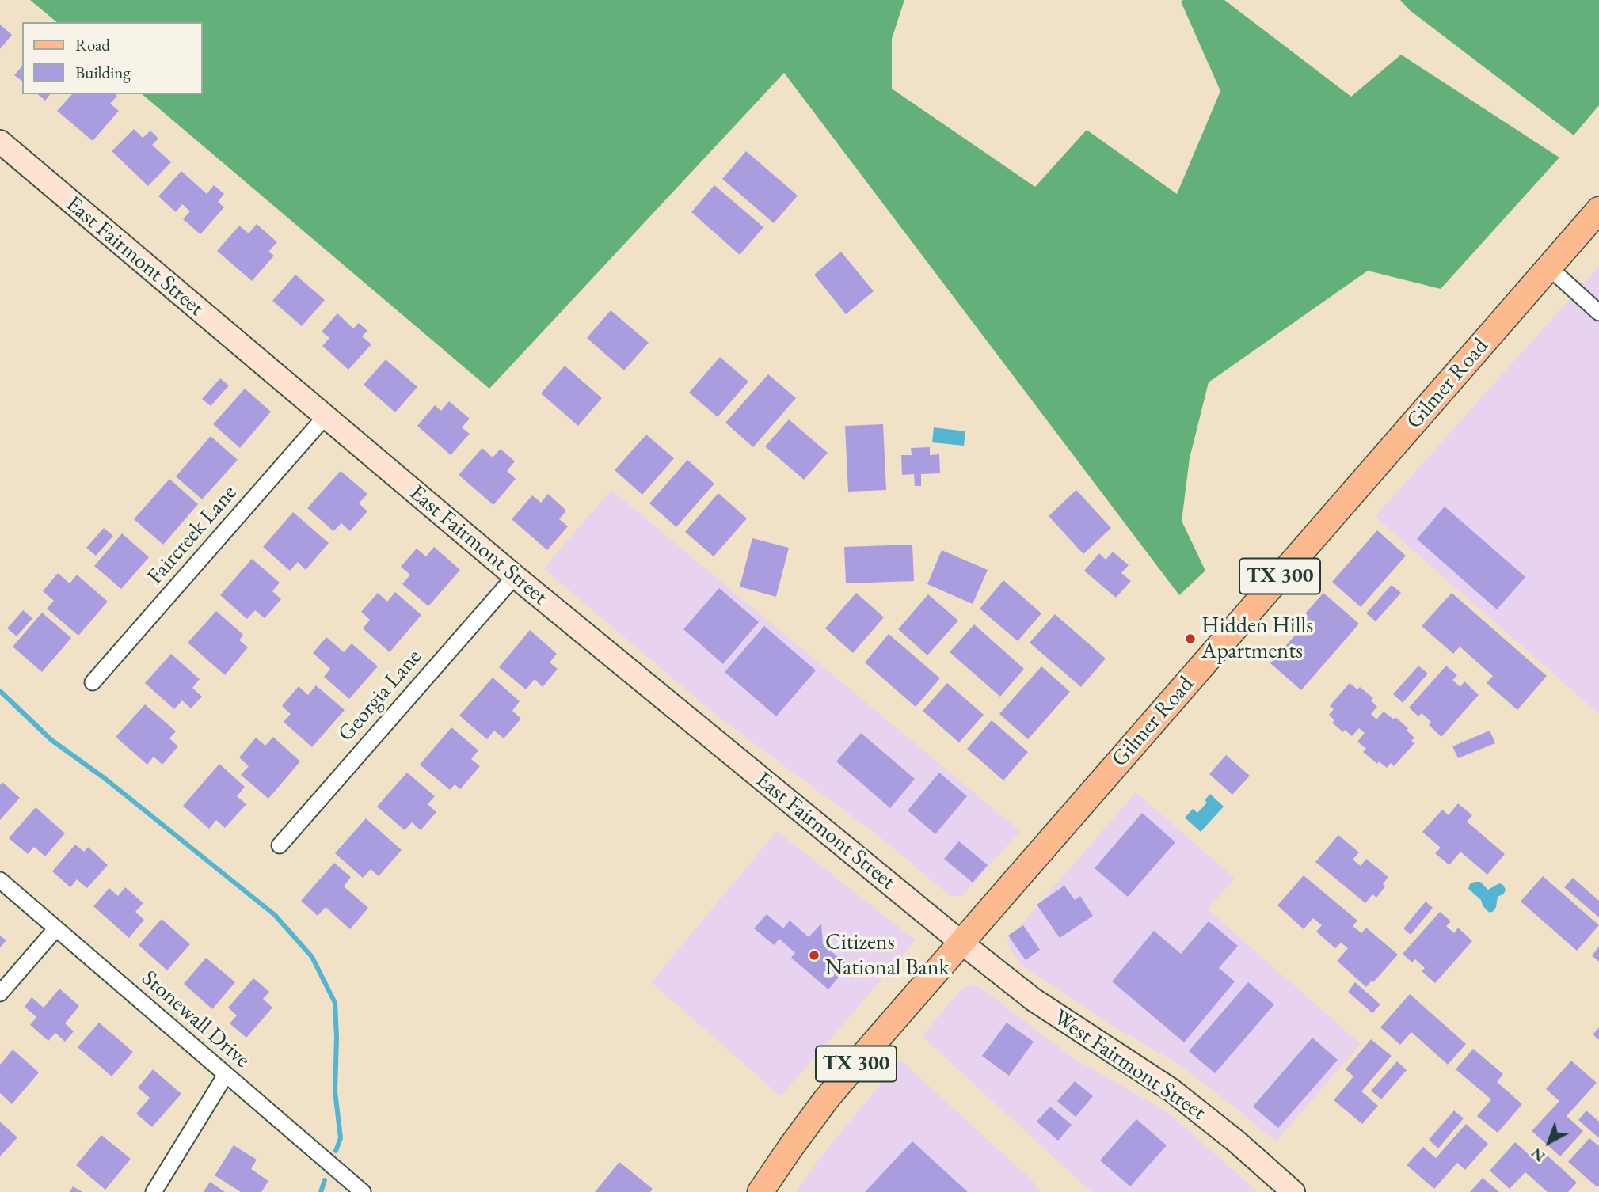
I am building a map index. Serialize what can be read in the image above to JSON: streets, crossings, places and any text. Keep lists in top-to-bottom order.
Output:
{
  "streets": {
    "main road": ["Gilmer Road", "TX 300"],
    "street": [
      "East Fairmont Street",
      "Faircreek Lane",
      "Georgia Lane",
      "Stonewall Drive",
      "West Fairmont Street"
    ]
  },
  "crossings": [
    ["East Fairmont Street", "Gilmer Road"],
    ["East Fairmont Street", "Faircreek Lane"],
    ["East Fairmont Street", "Georgia Lane"],
    ["East Fairmont Street", "West Fairmont Street"],
    ["Gilmer Road", "West Fairmont Street"]
  ],
  "places": ["Hidden Hills Apartments", "Citizens National Bank"],
  "legend": ["Road", "Building"],
  "north": "bottom left"
}
